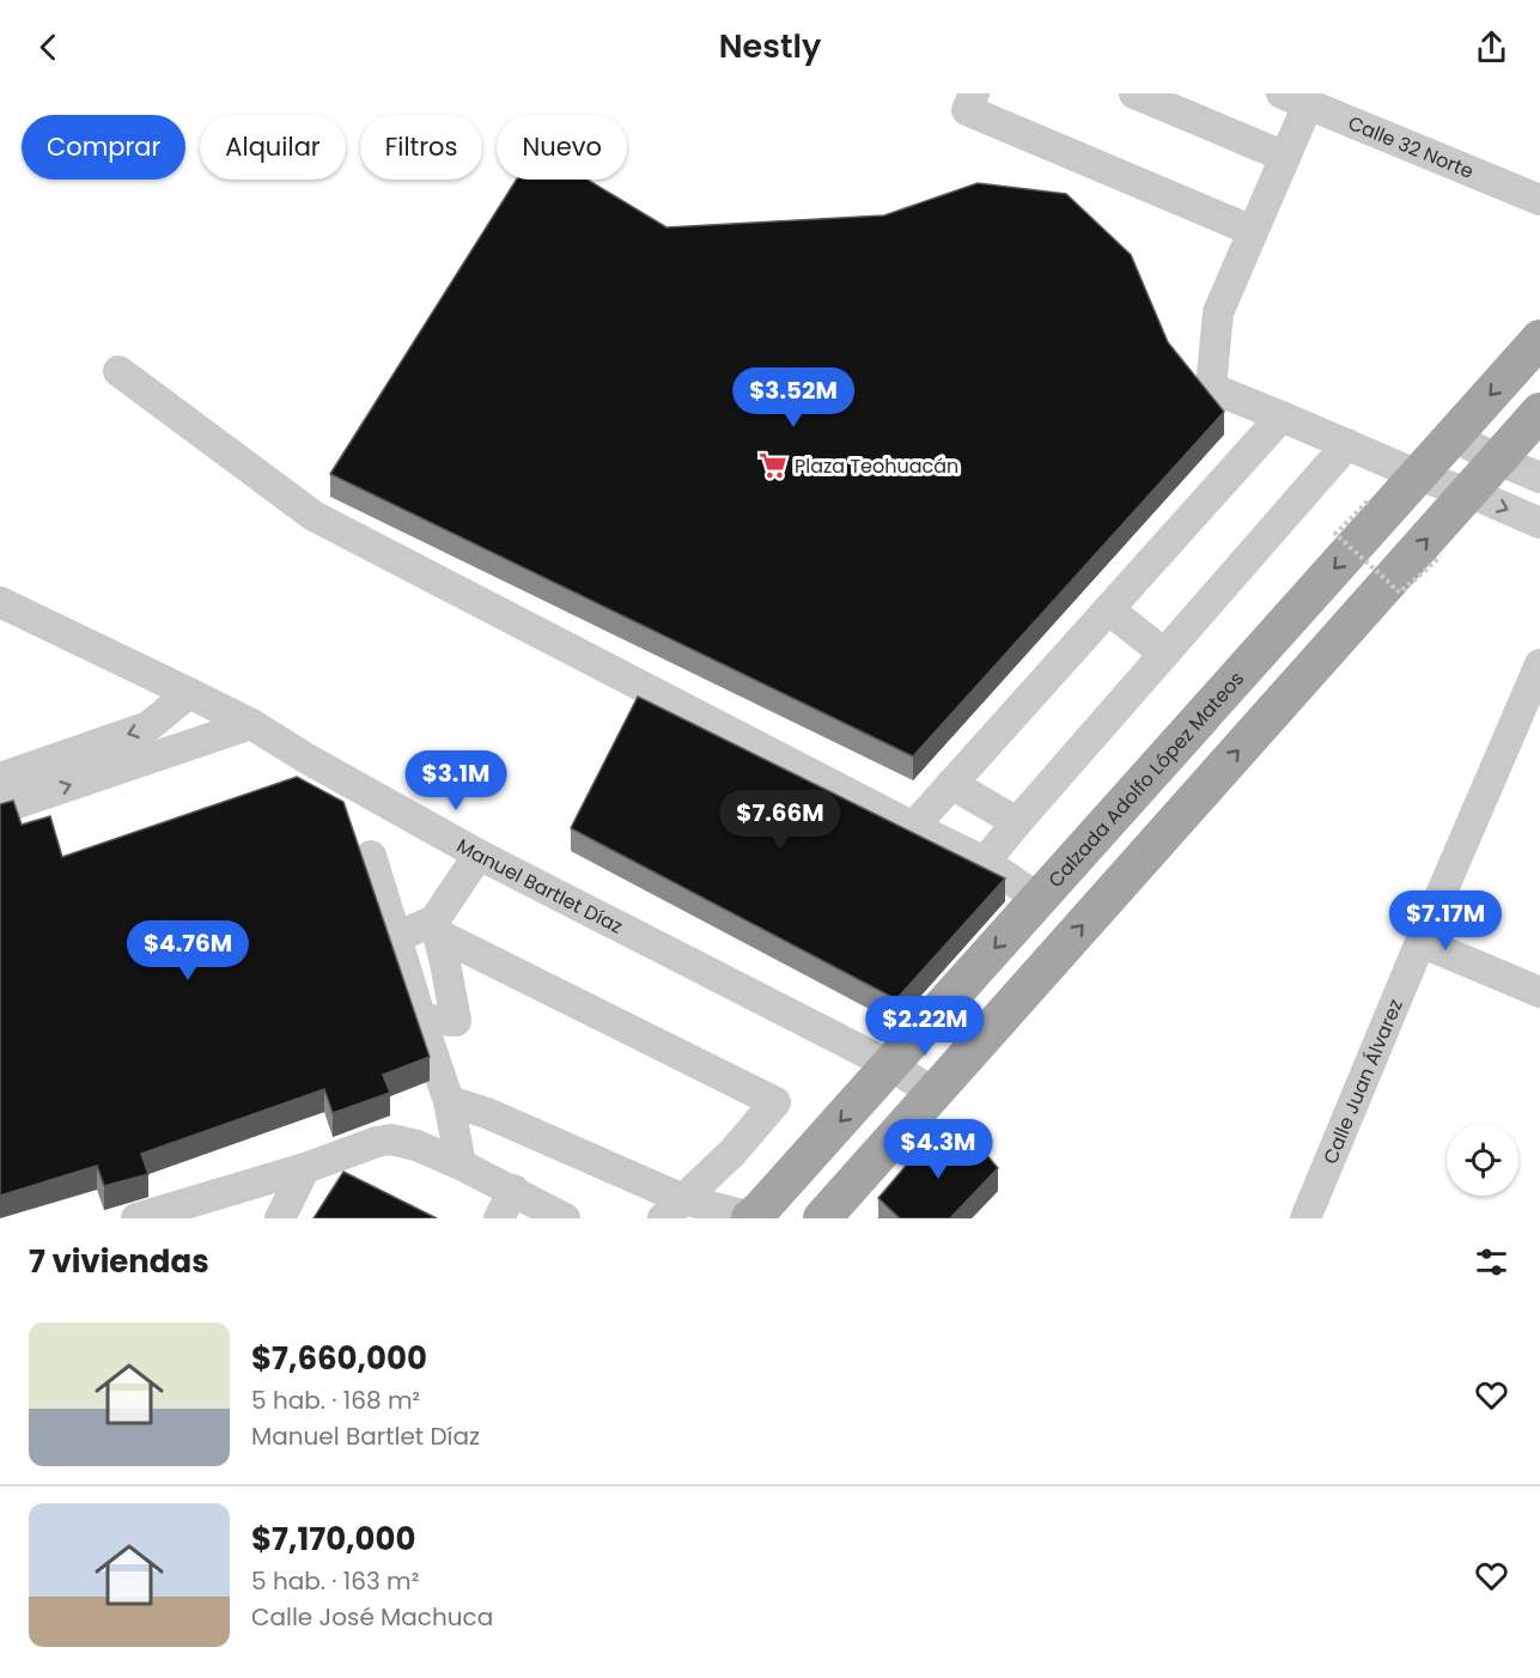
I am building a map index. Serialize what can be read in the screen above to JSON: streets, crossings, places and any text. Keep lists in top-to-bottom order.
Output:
{
  "streets": {
    "main road": ["Calzada Adolfo López Mateos"],
    "street": ["Calle 32 Norte", "Manuel Bartlet Díaz", "Calle Juan Álvarez"]
  },
  "crossings": [
    ["Calzada Adolfo López Mateos", "Manuel Bartlet Díaz"]
  ],
  "places": {
    "supermarket": ["Plaza Teohuacán"]
  },
  "page": {
    "header": "Nestly",
    "chip": [
      "Comprar",
      "Alquilar",
      "Filtros",
      "Nuevo"
    ],
    "price": [
      "$3.52M",
      "$3.1M",
      "$7.66M",
      "$7.17M",
      "$4.76M",
      "$2.22M",
      "$4.3M"
    ],
    "heading": "7 viviendas",
    "list": [
      {
        "name": "$7,660,000",
        "note": "5 hab. · 168 m² · Manuel Bartlet Díaz"
      },
      {
        "name": "$7,170,000",
        "note": "5 hab. · 163 m² · Calle José Machuca"
      }
    ]
  }
}
